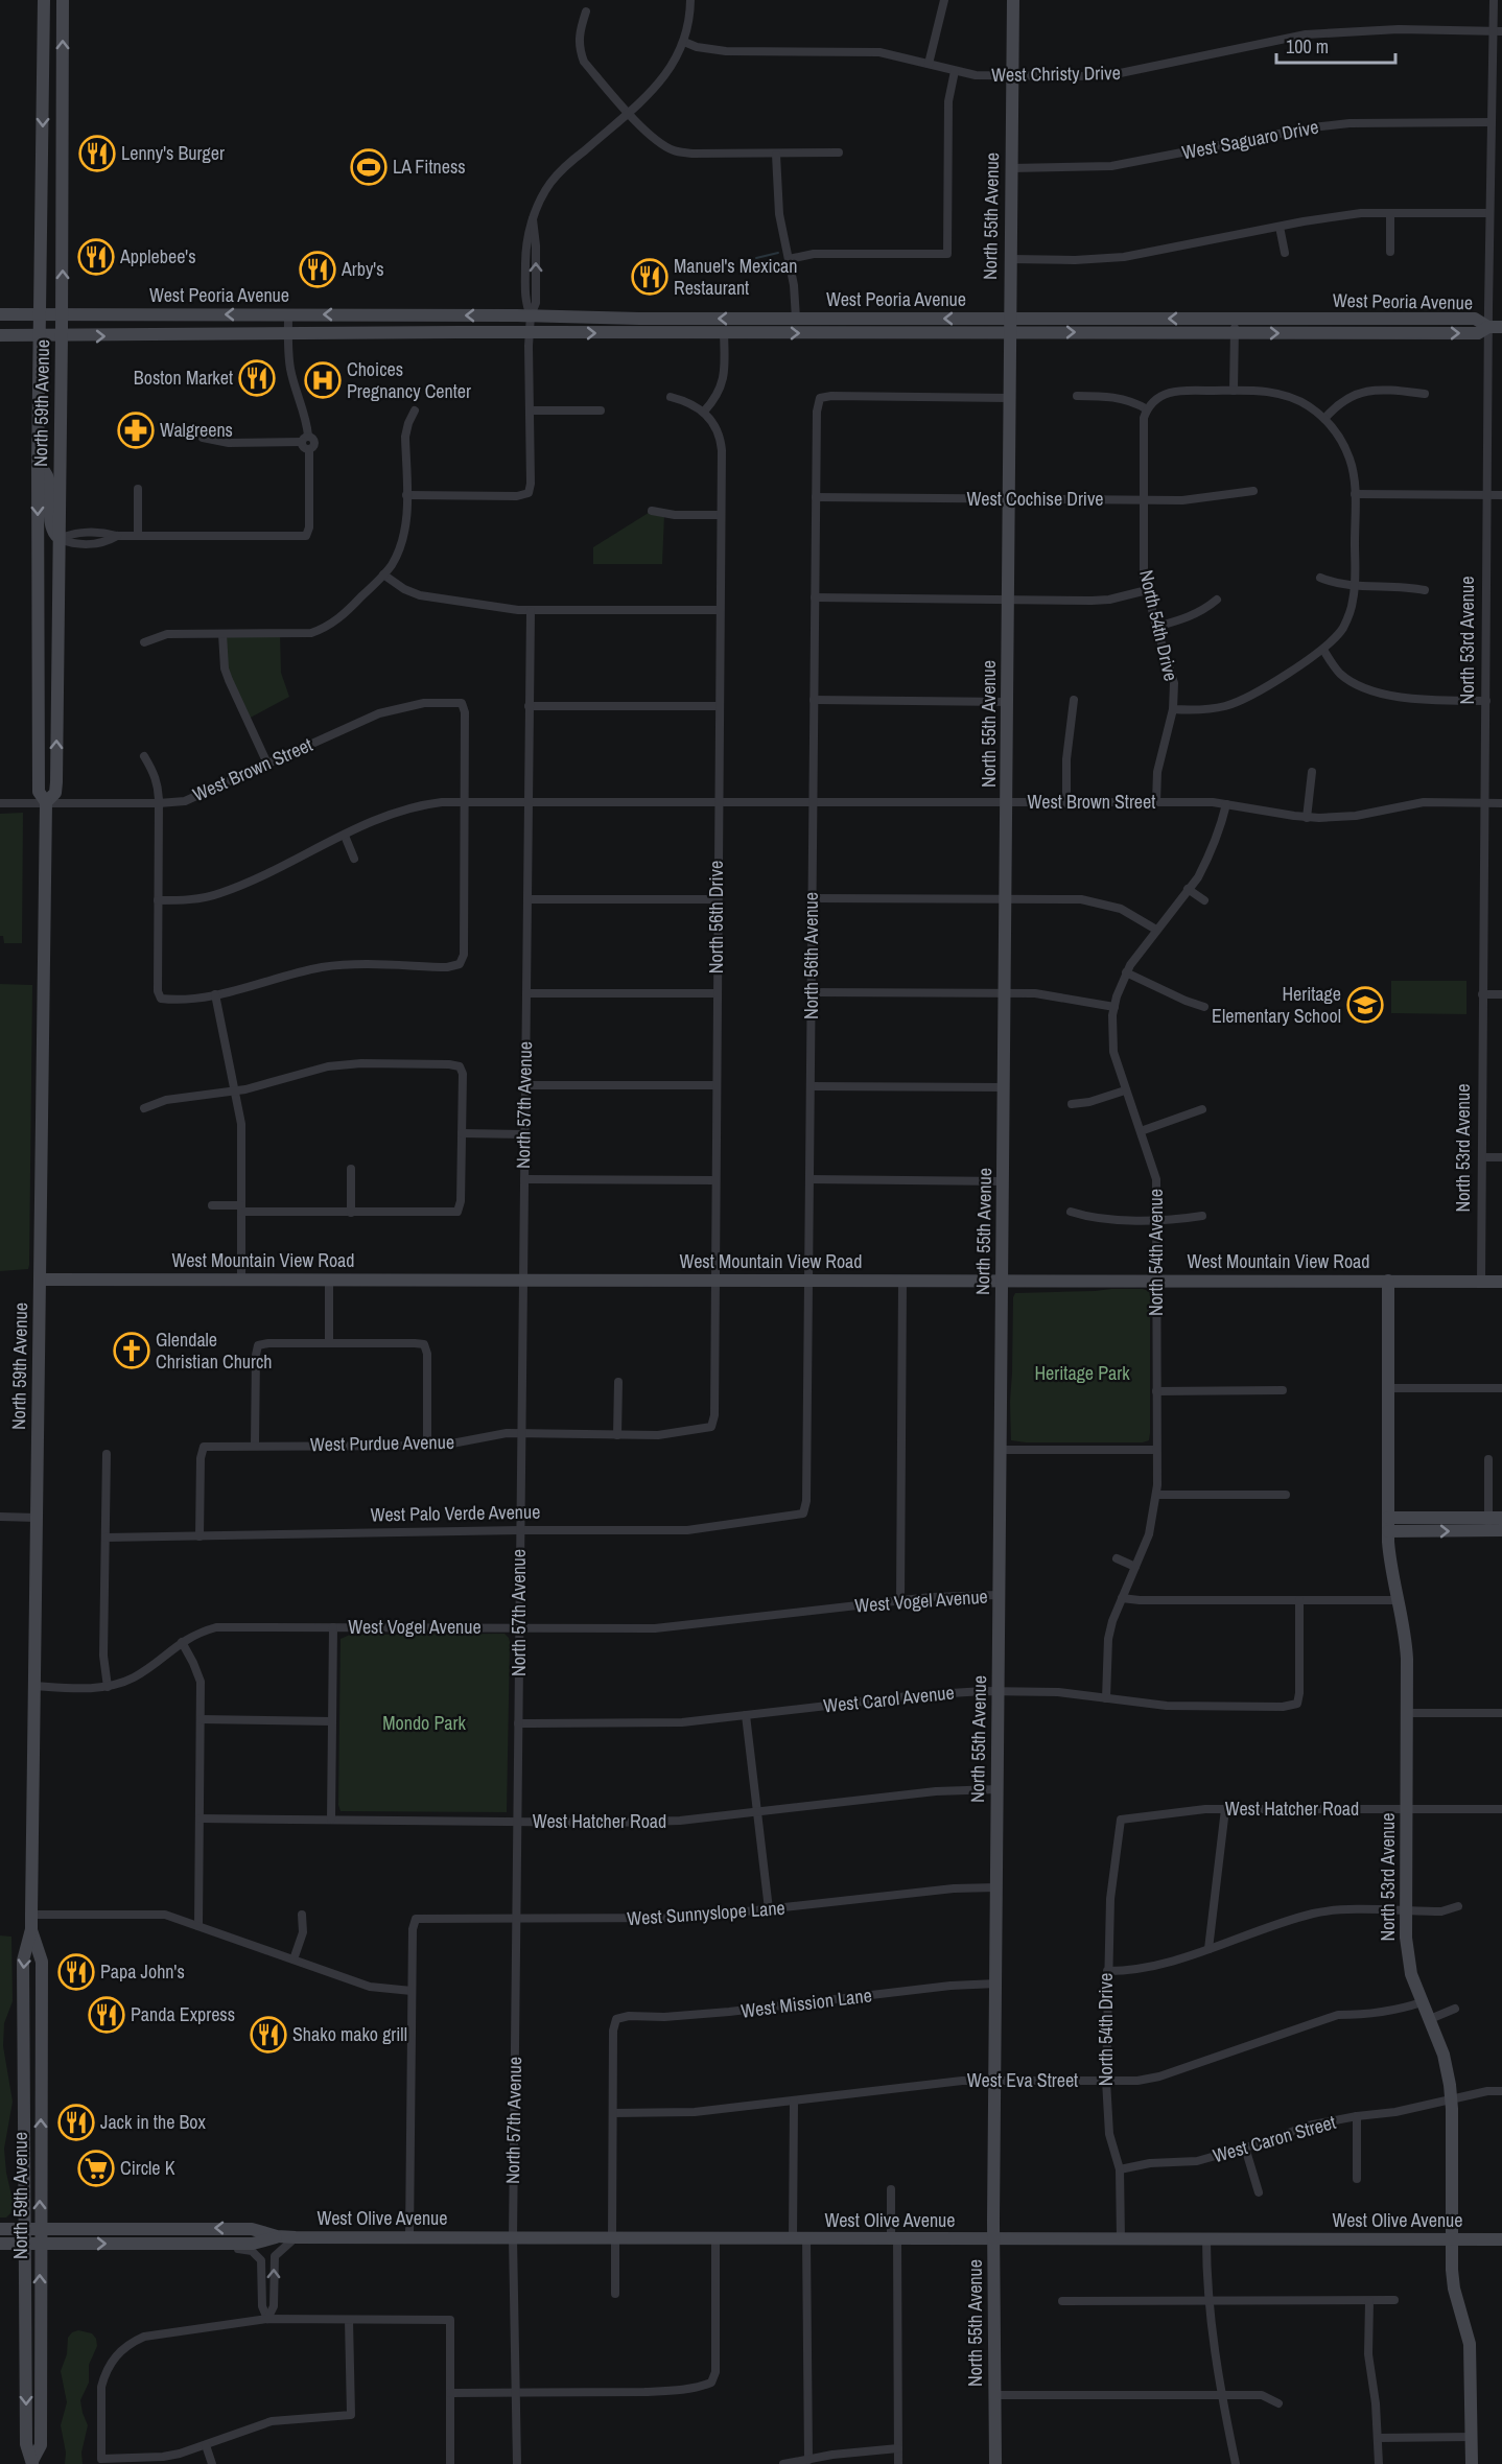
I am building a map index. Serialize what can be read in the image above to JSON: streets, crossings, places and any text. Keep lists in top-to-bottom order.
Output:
{
  "streets": {
    "main road": [
      "North 55th Avenue",
      "West Peoria Avenue",
      "North 59th Avenue",
      "North 53rd Avenue",
      "West Mountain View Road",
      "West Olive Avenue"
    ],
    "street": [
      "West Christy Drive",
      "West Saguaro Drive",
      "West Cochise Drive",
      "North 54th Drive",
      "West Brown Street",
      "North 56th Drive",
      "North 56th Avenue",
      "North 57th Avenue",
      "North 54th Avenue",
      "West Purdue Avenue",
      "West Palo Verde Avenue",
      "West Vogel Avenue",
      "West Carol Avenue",
      "West Hatcher Road",
      "West Sunnyslope Lane",
      "West Mission Lane",
      "West Eva Street",
      "West Caron Street"
    ]
  },
  "crossings": [
    ["West Christy Drive", "North 55th Avenue"],
    ["West Christy Drive", "North 53rd Avenue"],
    ["West Saguaro Drive", "North 55th Avenue"],
    ["West Saguaro Drive", "North 53rd Avenue"],
    ["North 55th Avenue", "West Peoria Avenue"],
    ["North 55th Avenue", "West Cochise Drive"],
    ["North 55th Avenue", "West Brown Street"],
    ["North 55th Avenue", "North 56th Avenue"],
    ["North 55th Avenue", "West Mountain View Road"],
    ["North 55th Avenue", "West Vogel Avenue"],
    ["North 55th Avenue", "West Carol Avenue"],
    ["North 55th Avenue", "West Hatcher Road"],
    ["North 55th Avenue", "West Sunnyslope Lane"],
    ["North 55th Avenue", "West Mission Lane"],
    ["North 55th Avenue", "West Eva Street"],
    ["North 55th Avenue", "West Olive Avenue"],
    ["West Peoria Avenue", "North 59th Avenue"],
    ["West Peoria Avenue", "North 53rd Avenue"],
    ["North 59th Avenue", "West Brown Street"],
    ["North 59th Avenue", "West Mountain View Road"],
    ["North 59th Avenue", "West Vogel Avenue"],
    ["North 59th Avenue", "West Olive Avenue"],
    ["West Cochise Drive", "North 54th Drive"],
    ["West Cochise Drive", "North 56th Avenue"],
    ["North 54th Drive", "West Brown Street"],
    ["North 54th Drive", "West Hatcher Road"],
    ["North 54th Drive", "West Eva Street"],
    ["North 54th Drive", "West Caron Street"],
    ["North 54th Drive", "West Olive Avenue"],
    ["North 53rd Avenue", "West Brown Street"],
    ["North 53rd Avenue", "West Mountain View Road"],
    ["North 53rd Avenue", "West Hatcher Road"],
    ["North 53rd Avenue", "West Eva Street"],
    ["North 53rd Avenue", "West Caron Street"],
    ["North 53rd Avenue", "West Olive Avenue"],
    ["West Brown Street", "North 56th Drive"],
    ["West Brown Street", "North 56th Avenue"],
    ["West Brown Street", "North 57th Avenue"],
    ["West Brown Street", "North 54th Avenue"],
    ["North 56th Drive", "West Mountain View Road"],
    ["North 56th Drive", "West Purdue Avenue"],
    ["North 56th Avenue", "West Mountain View Road"],
    ["North 56th Avenue", "West Palo Verde Avenue"],
    ["North 57th Avenue", "West Mountain View Road"],
    ["North 57th Avenue", "West Purdue Avenue"],
    ["North 57th Avenue", "West Palo Verde Avenue"],
    ["North 57th Avenue", "West Vogel Avenue"],
    ["North 57th Avenue", "West Carol Avenue"],
    ["North 57th Avenue", "West Hatcher Road"],
    ["North 57th Avenue", "West Sunnyslope Lane"],
    ["North 57th Avenue", "West Olive Avenue"],
    ["North 54th Avenue", "West Mountain View Road"],
    ["North 54th Avenue", "West Carol Avenue"],
    ["West Purdue Avenue", "West Palo Verde Avenue"],
    ["West Mission Lane", "West Eva Street"]
  ],
  "parks": ["Heritage Park", "Mondo Park"],
  "places": {
    "restaurant": [
      "Lenny's Burger",
      "Applebee's",
      "Arby's",
      "Manuel's Mexican Restaurant",
      "Boston Market",
      "Papa John's",
      "Panda Express",
      "Shako mako grill",
      "Jack in the Box"
    ],
    "sports": ["LA Fitness"],
    "hospital": ["Choices Pregnancy Center"],
    "pharmacy": ["Walgreens"],
    "school or university": ["Heritage Elementary School"],
    "church": ["Glendale Christian Church"],
    "supermarket": ["Circle K"]
  },
  "scale_bar": "100 m"
}
